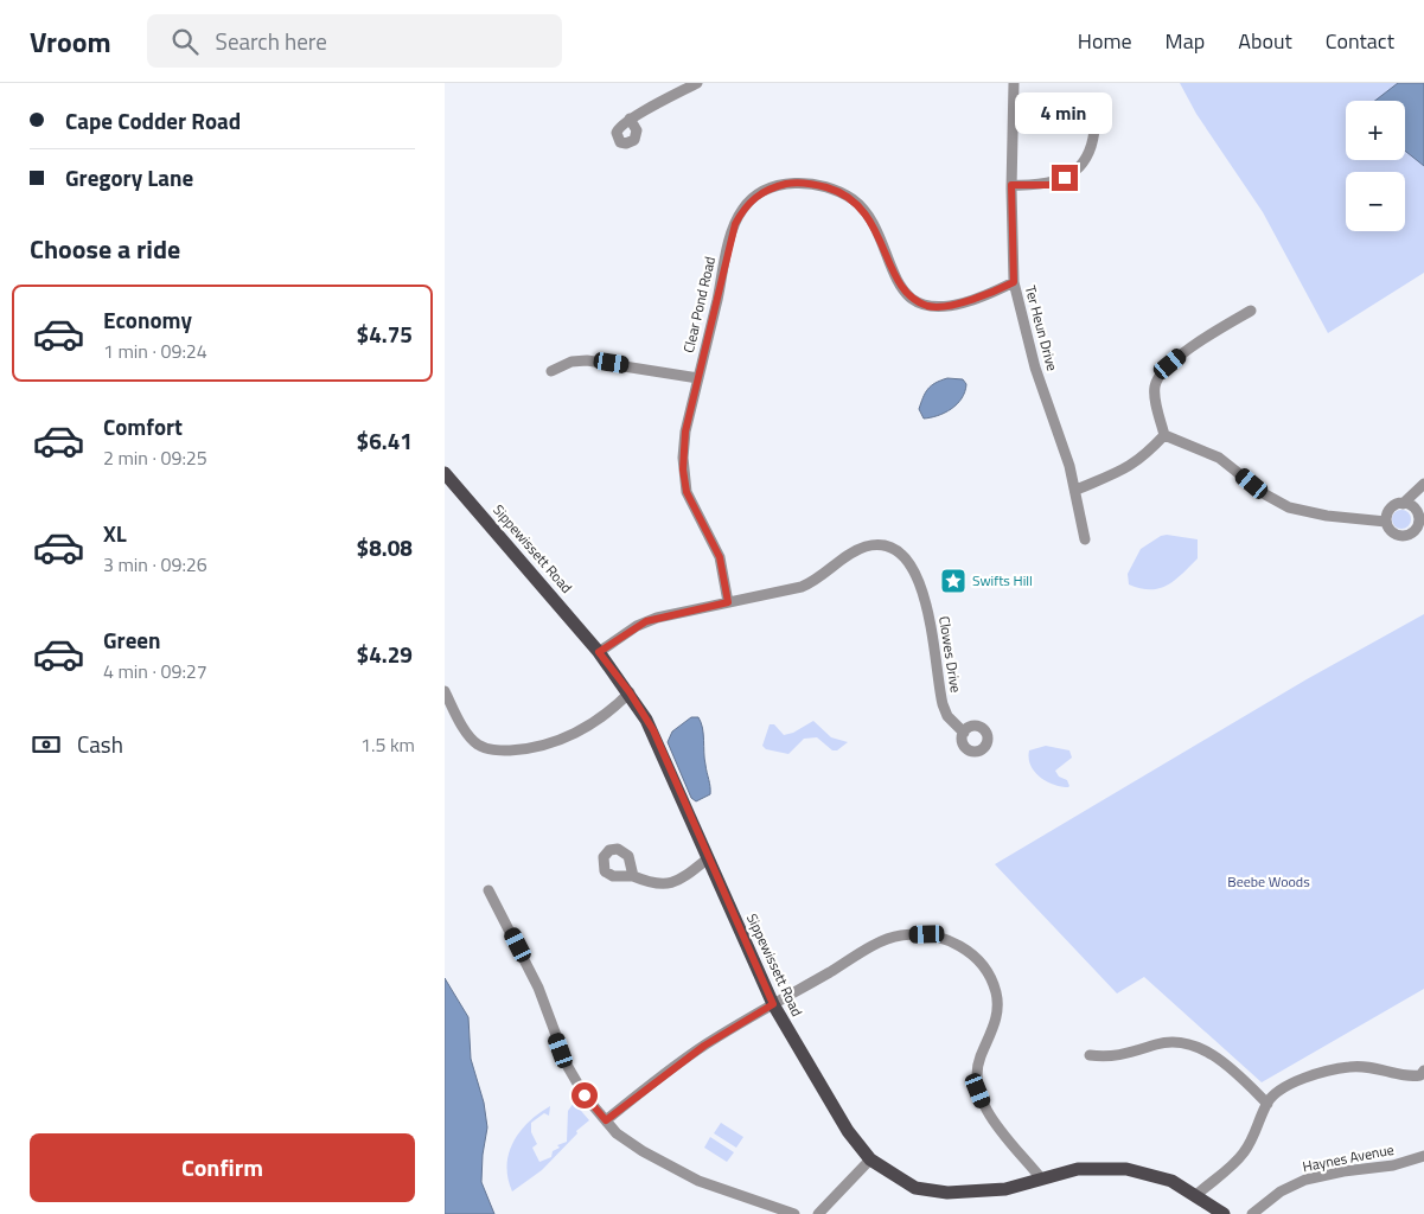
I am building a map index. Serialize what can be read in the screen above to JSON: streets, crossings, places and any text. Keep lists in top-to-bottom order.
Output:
{
  "streets": {
    "main road": ["Sippewissett Road"],
    "street": [
      "Clear Pond Road",
      "Ter Heun Drive",
      "Clowes Drive",
      "Haynes Avenue"
    ]
  },
  "crossings": [
    ["Clear Pond Road", "Ter Heun Drive"],
    ["Clear Pond Road", "Clowes Drive"],
    ["Sippewissett Road", "Clowes Drive"]
  ],
  "parks": ["Beebe Woods"],
  "places": {
    "place": ["Swifts Hill"]
  },
  "page": {
    "header": "Vroom",
    "search": "Search here",
    "nav": [
      "Home",
      "Map",
      "About",
      "Contact"
    ],
    "banner": ["Cape Codder Road", "Gregory Lane"],
    "bubble": "4 min",
    "map_buttons": ["+", "−"],
    "heading": "Choose a ride",
    "list": [
      {
        "name": "Economy",
        "note": "1 min · 09:24",
        "value": "$4.75"
      },
      {
        "name": "Comfort",
        "note": "2 min · 09:25",
        "value": "$6.41"
      },
      {
        "name": "XL",
        "note": "3 min · 09:26",
        "value": "$8.08"
      },
      {
        "name": "Green",
        "note": "4 min · 09:27",
        "value": "$4.29"
      }
    ],
    "pay": ["Cash", "1.5 km"],
    "buttons": "Confirm"
  }
}
